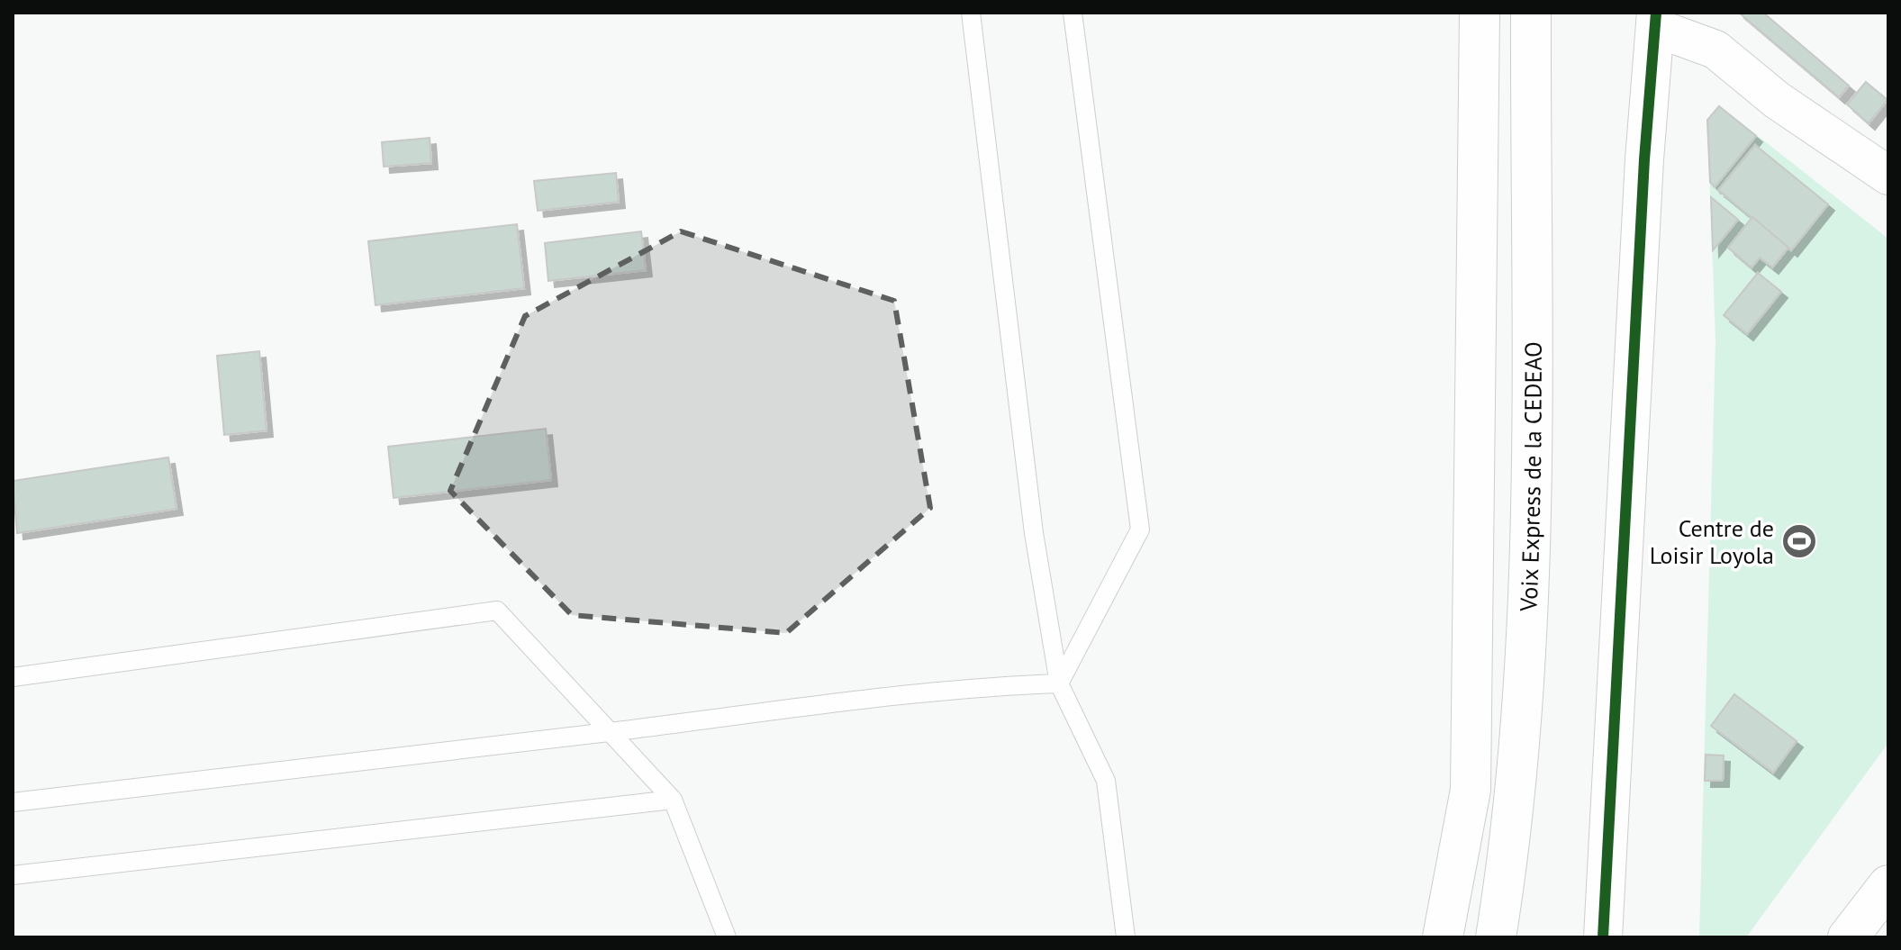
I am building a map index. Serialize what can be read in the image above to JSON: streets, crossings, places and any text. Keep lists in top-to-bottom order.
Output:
{
  "streets": {
    "main road": ["Voix Express de la CEDEAO"]
  },
  "places": {
    "sports": ["Centre de Loisir Loyola"]
  }
}
